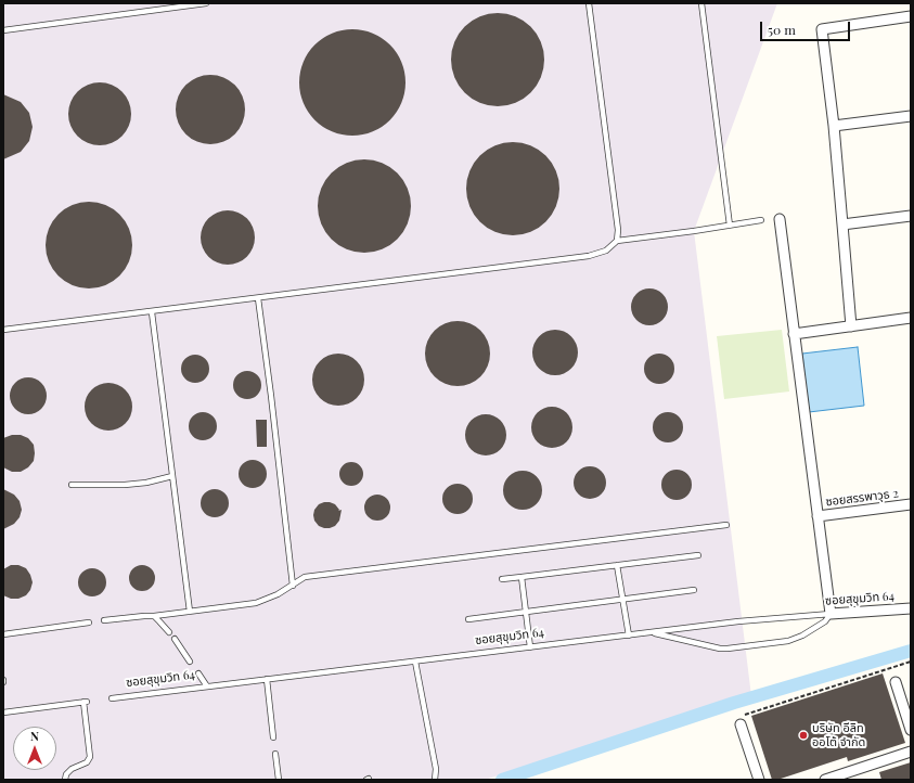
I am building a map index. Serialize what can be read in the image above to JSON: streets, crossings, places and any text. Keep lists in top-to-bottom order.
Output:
{
  "streets": {
    "street": ["ซอยสรรพาวุธ 2", "ซอยสุขุมวิท 64"]
  },
  "places": ["บริษัท อีลิท ออโต้ จำกัด"],
  "scale_bar": "50 m",
  "north": "top"
}
